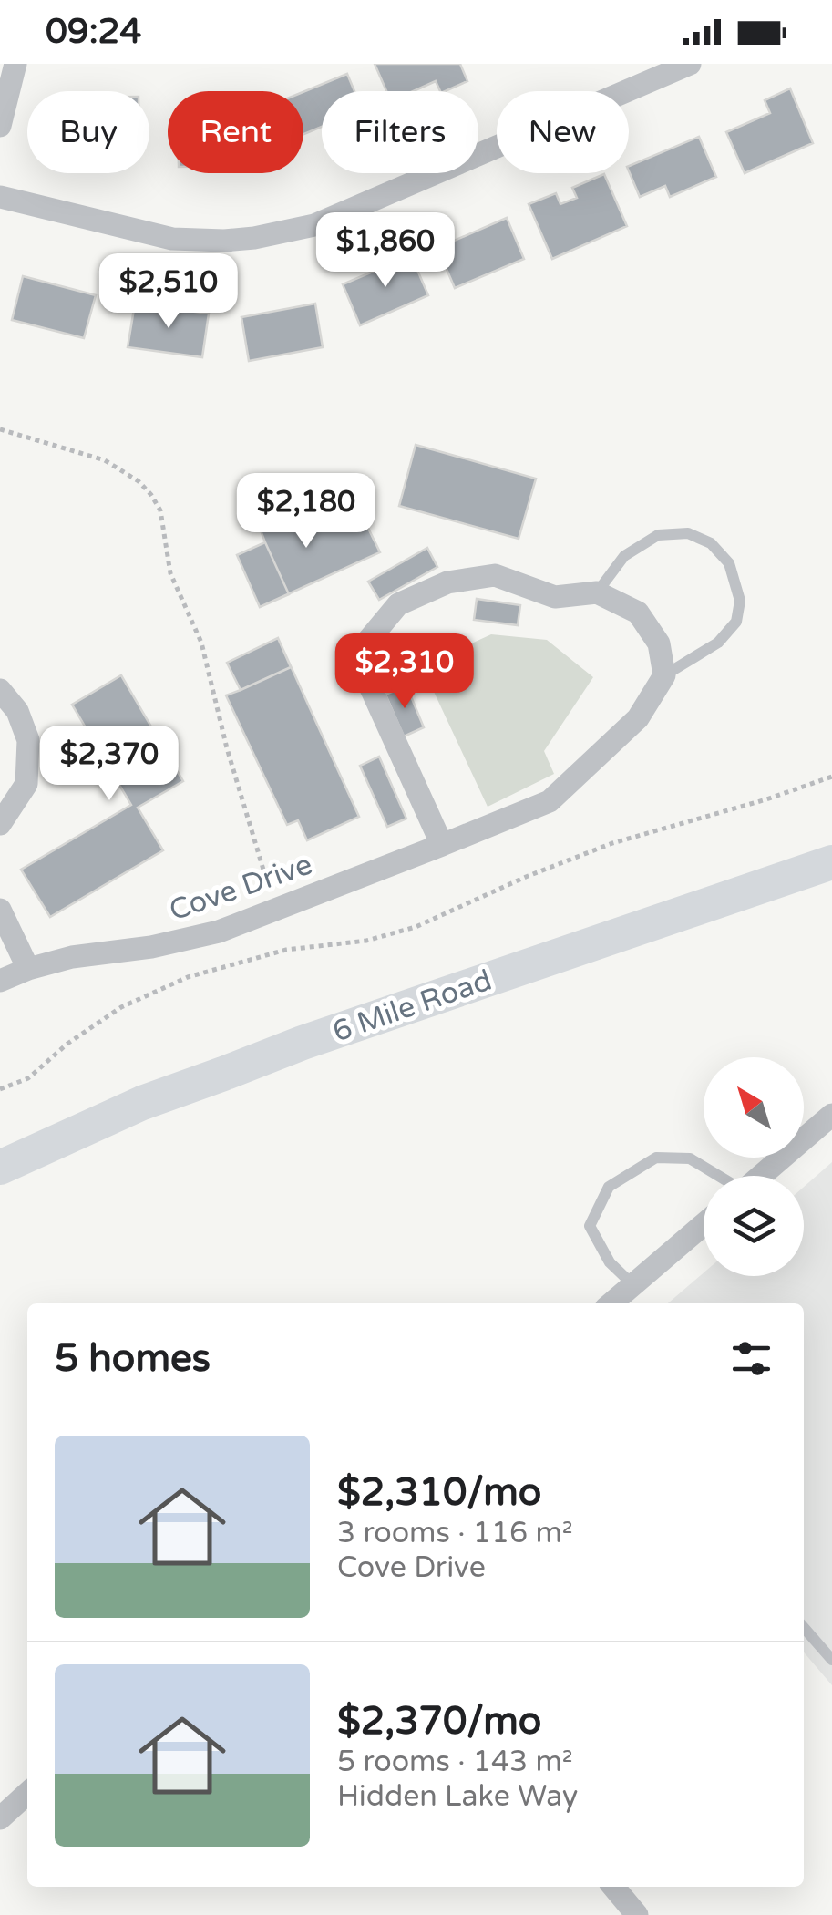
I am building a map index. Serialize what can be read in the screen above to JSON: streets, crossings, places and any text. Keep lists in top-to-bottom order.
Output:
{
  "streets": {
    "street": ["Cove Drive", "6 Mile Road"]
  },
  "north": "top left",
  "page": {
    "status": "09:24",
    "chip": [
      "Buy",
      "Rent",
      "Filters",
      "New"
    ],
    "price": [
      "$1,860",
      "$2,510",
      "$2,180",
      "$2,310",
      "$2,370"
    ],
    "heading": "5 homes",
    "list": [
      {
        "name": "$2,310/mo",
        "note": "3 rooms · 116 m² · Cove Drive"
      },
      {
        "name": "$2,370/mo",
        "note": "5 rooms · 143 m² · Hidden Lake Way"
      }
    ]
  }
}
